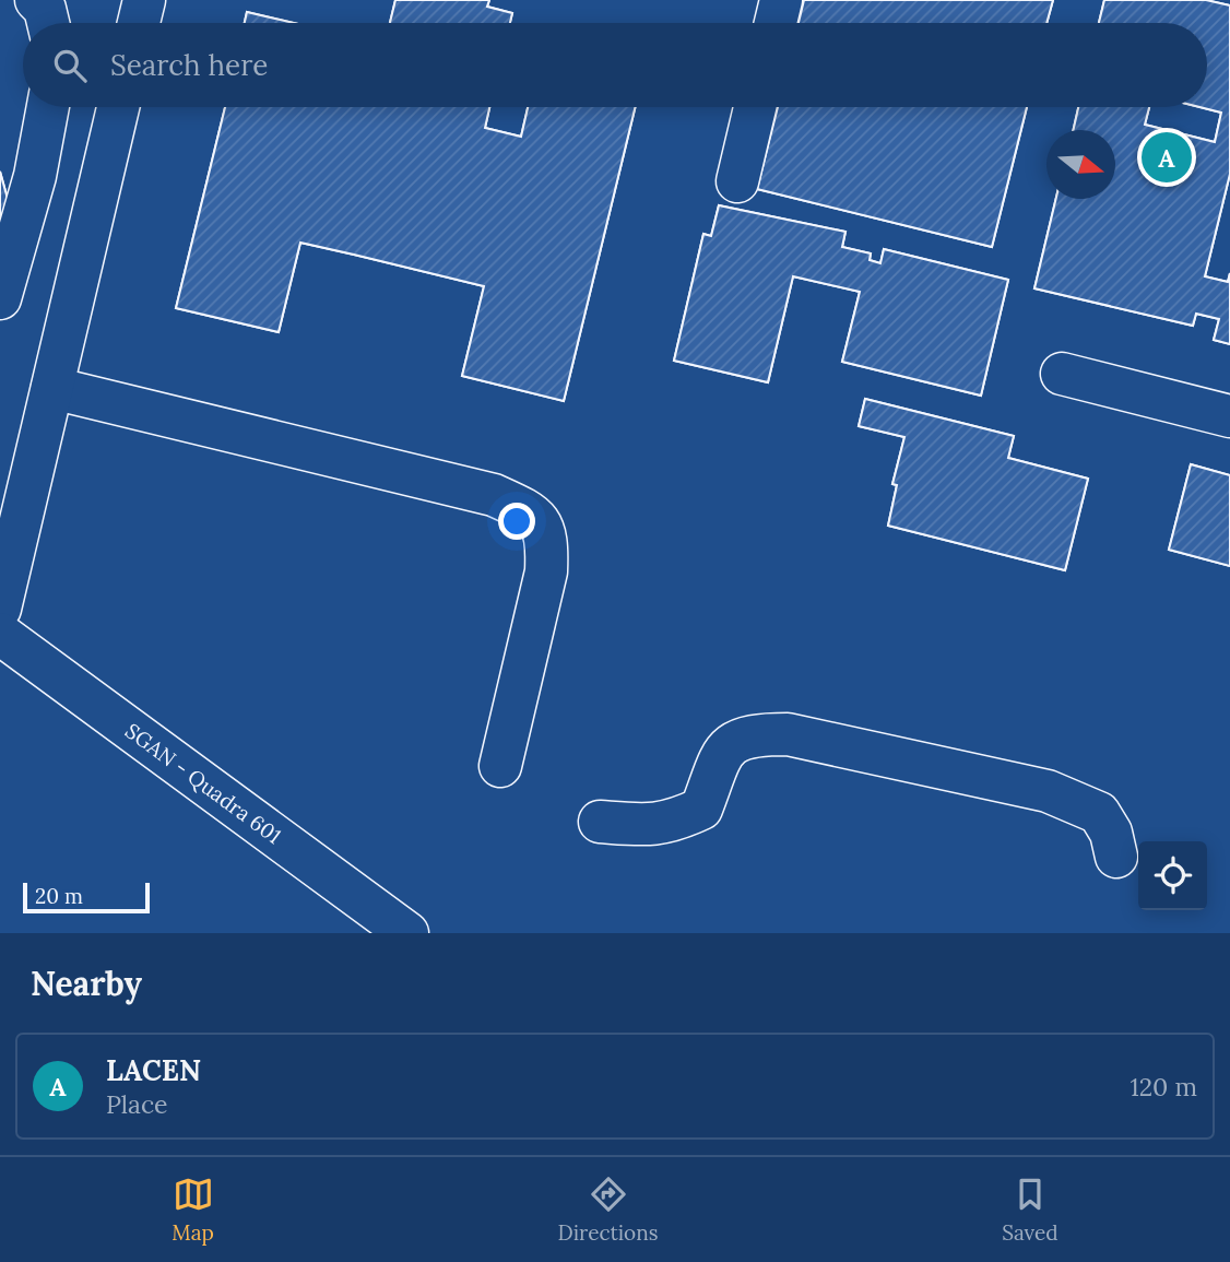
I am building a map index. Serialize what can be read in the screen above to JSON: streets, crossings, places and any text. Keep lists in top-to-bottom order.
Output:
{
  "streets": {
    "street": ["SGAN - Quadra 601"]
  },
  "scale_bar": "20 m",
  "north": "right",
  "page": {
    "search": "Search here",
    "pins": "A",
    "scale": "20 m",
    "heading": "Nearby",
    "list": [
      {
        "mark": "A",
        "name": "LACEN",
        "note": "Place",
        "value": "120 m"
      }
    ],
    "nav": ["Map", "Directions", "Saved"]
  }
}
